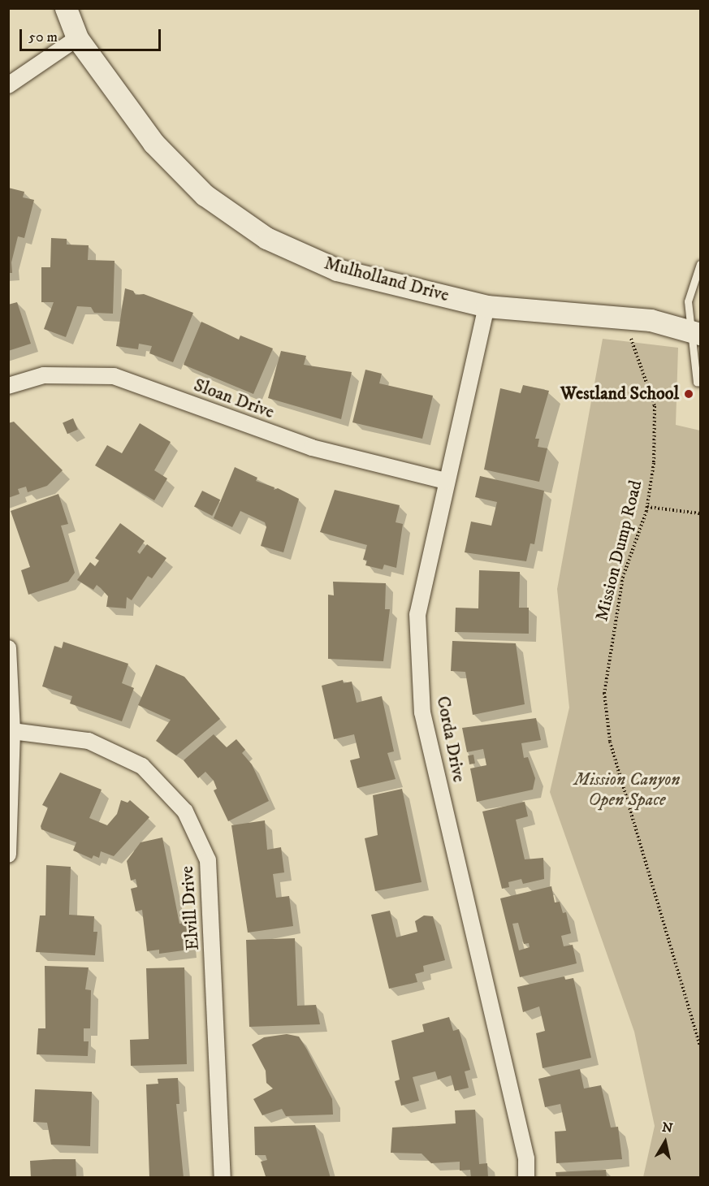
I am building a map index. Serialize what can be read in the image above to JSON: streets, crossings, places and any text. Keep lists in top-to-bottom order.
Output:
{
  "streets": {
    "main road": ["Mulholland Drive"],
    "street": ["Sloan Drive", "Corda Drive", "Elvill Drive"],
    "path": ["Mission Dump Road"]
  },
  "crossings": [
    ["Mulholland Drive", "Mission Dump Road"],
    ["Mulholland Drive", "Corda Drive"],
    ["Sloan Drive", "Corda Drive"]
  ],
  "parks": ["Mission Canyon Open Space"],
  "places": ["Westland School"],
  "scale_bar": "50 m",
  "north": "top"
}
